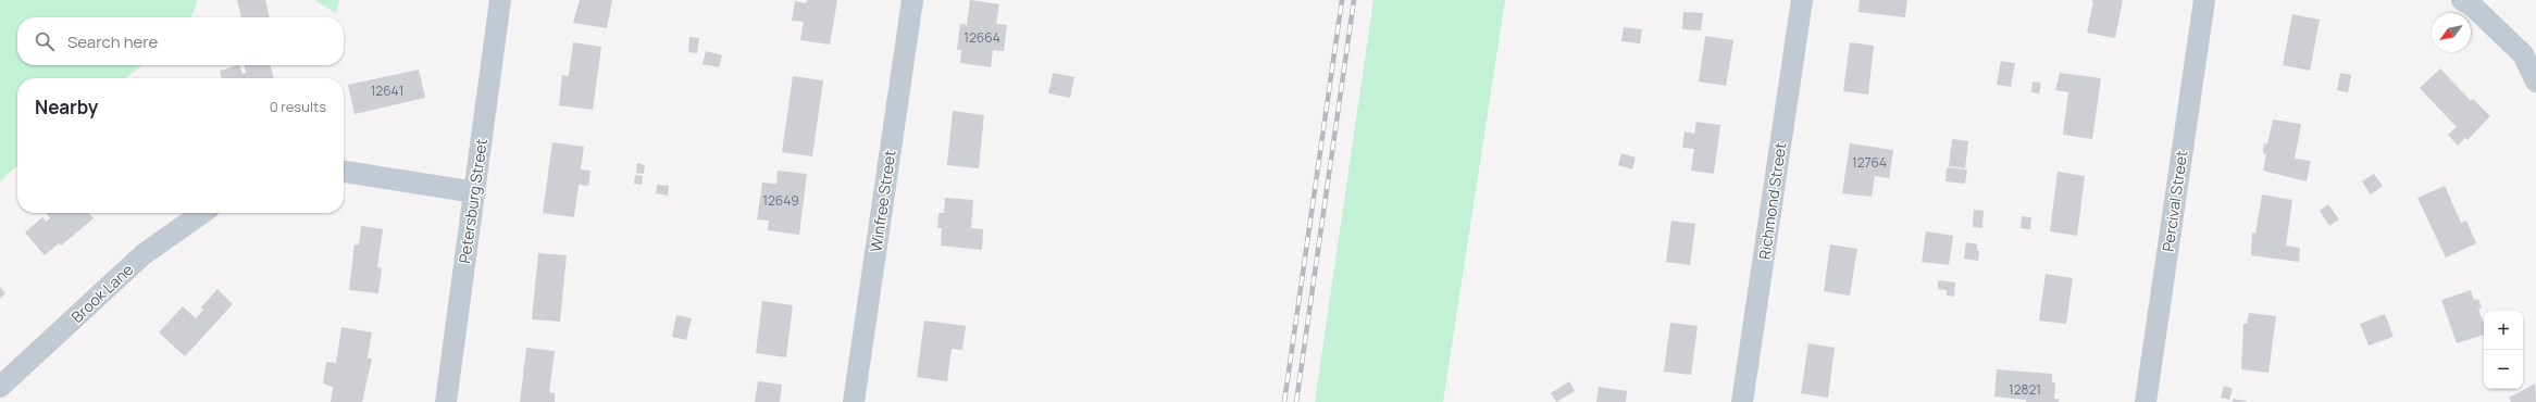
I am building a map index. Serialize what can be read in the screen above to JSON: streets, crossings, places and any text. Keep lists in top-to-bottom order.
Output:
{
  "streets": {
    "street": [
      "Petersburg Street",
      "Winfree Street",
      "Richmond Street",
      "Percival Street",
      "Brook Lane"
    ]
  },
  "house_numbers": [
    "12664",
    "12641",
    "12764",
    "12649",
    "12821"
  ],
  "north": "bottom left",
  "page": {
    "search": "Search here",
    "heading": ["Nearby", "0 results"],
    "map_buttons": ["+", "−"]
  }
}
